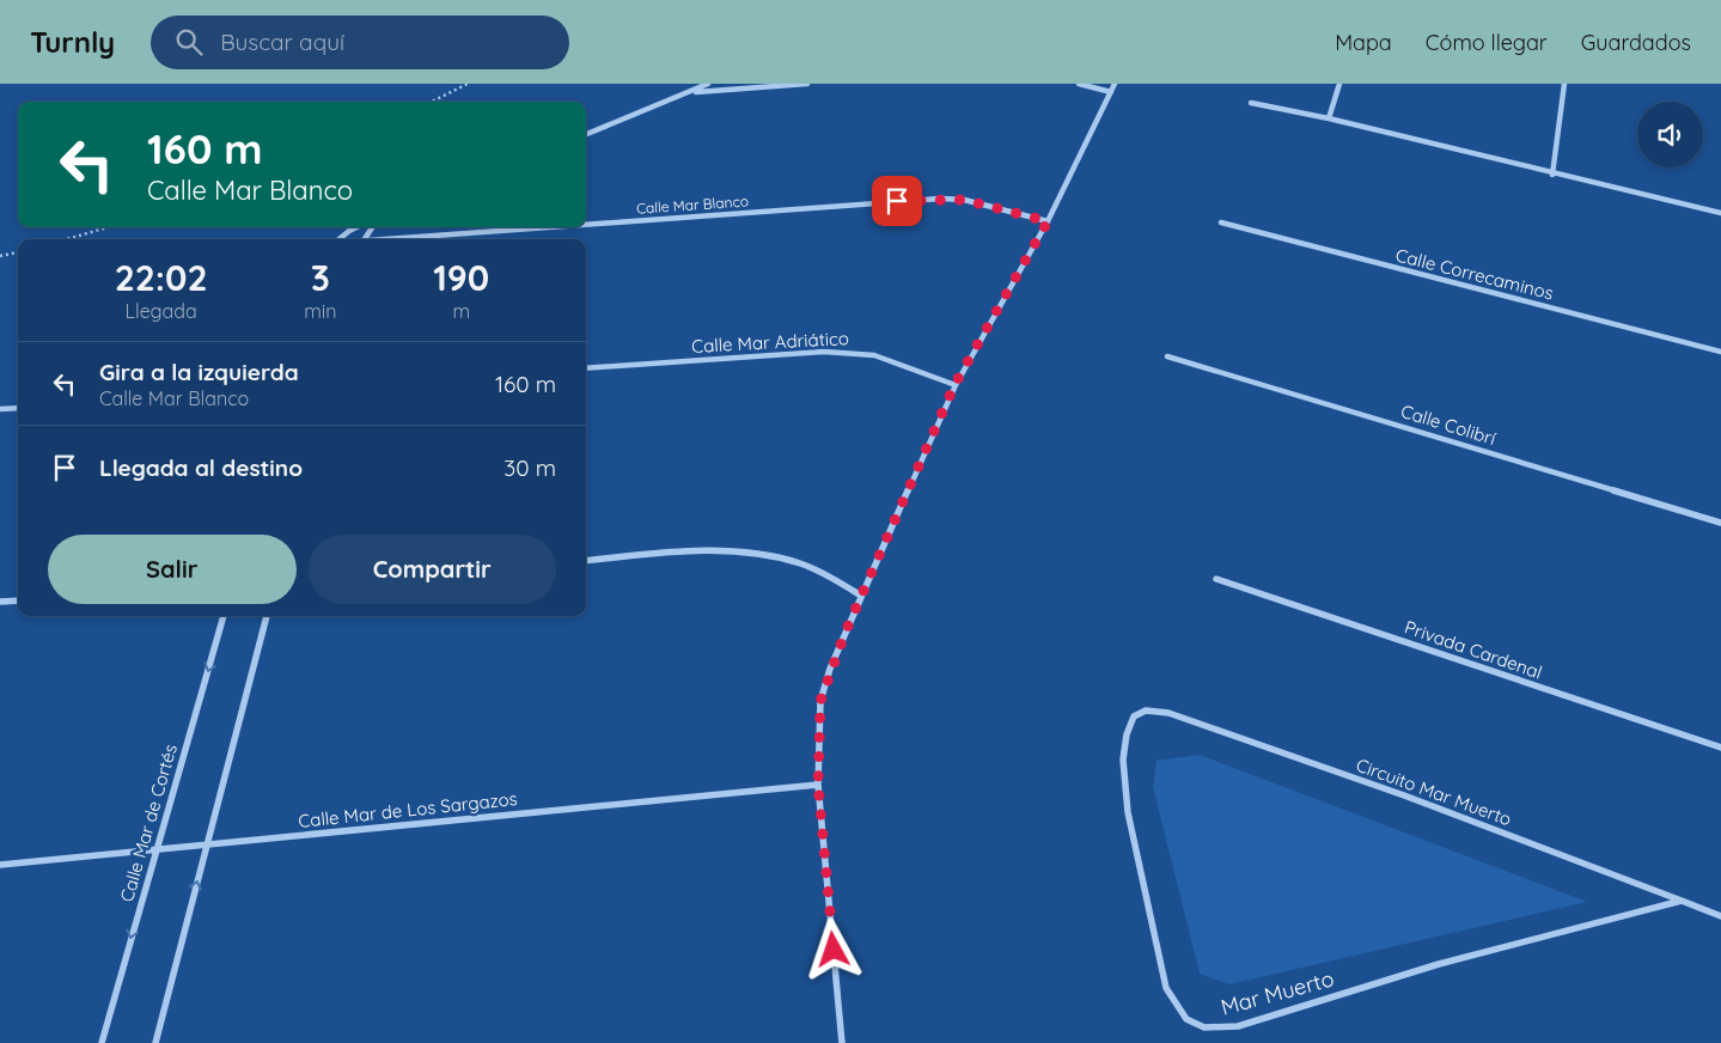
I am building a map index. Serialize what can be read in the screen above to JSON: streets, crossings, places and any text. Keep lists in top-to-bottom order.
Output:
{
  "streets": {
    "street": [
      "Calle Mar Blanco",
      "Calle Correcaminos",
      "Calle Mar Adriático",
      "Calle Colibrí",
      "Privada Cardenal",
      "Circuito Mar Muerto",
      "Calle Mar de Los Sargazos",
      "Calle Mar de Cortés",
      "Mar Muerto"
    ]
  },
  "crossings": [
    ["Circuito Mar Muerto", "Mar Muerto"],
    ["Calle Mar de Los Sargazos", "Calle Mar de Cortés"]
  ],
  "page": {
    "header": "Turnly",
    "search": "Buscar aquí",
    "nav": ["Mapa", "Cómo llegar", "Guardados"],
    "turn": ["160 m", "Calle Mar Blanco"],
    "eta": [
      "22:02",
      "Llegada",
      "3",
      "min",
      "190",
      "m"
    ],
    "list": [
      {
        "name": "Gira a la izquierda",
        "note": "Calle Mar Blanco",
        "value": "160 m"
      },
      {
        "name": "Llegada al destino",
        "value": "30 m"
      }
    ],
    "buttons": ["Salir", "Compartir"]
  }
}
